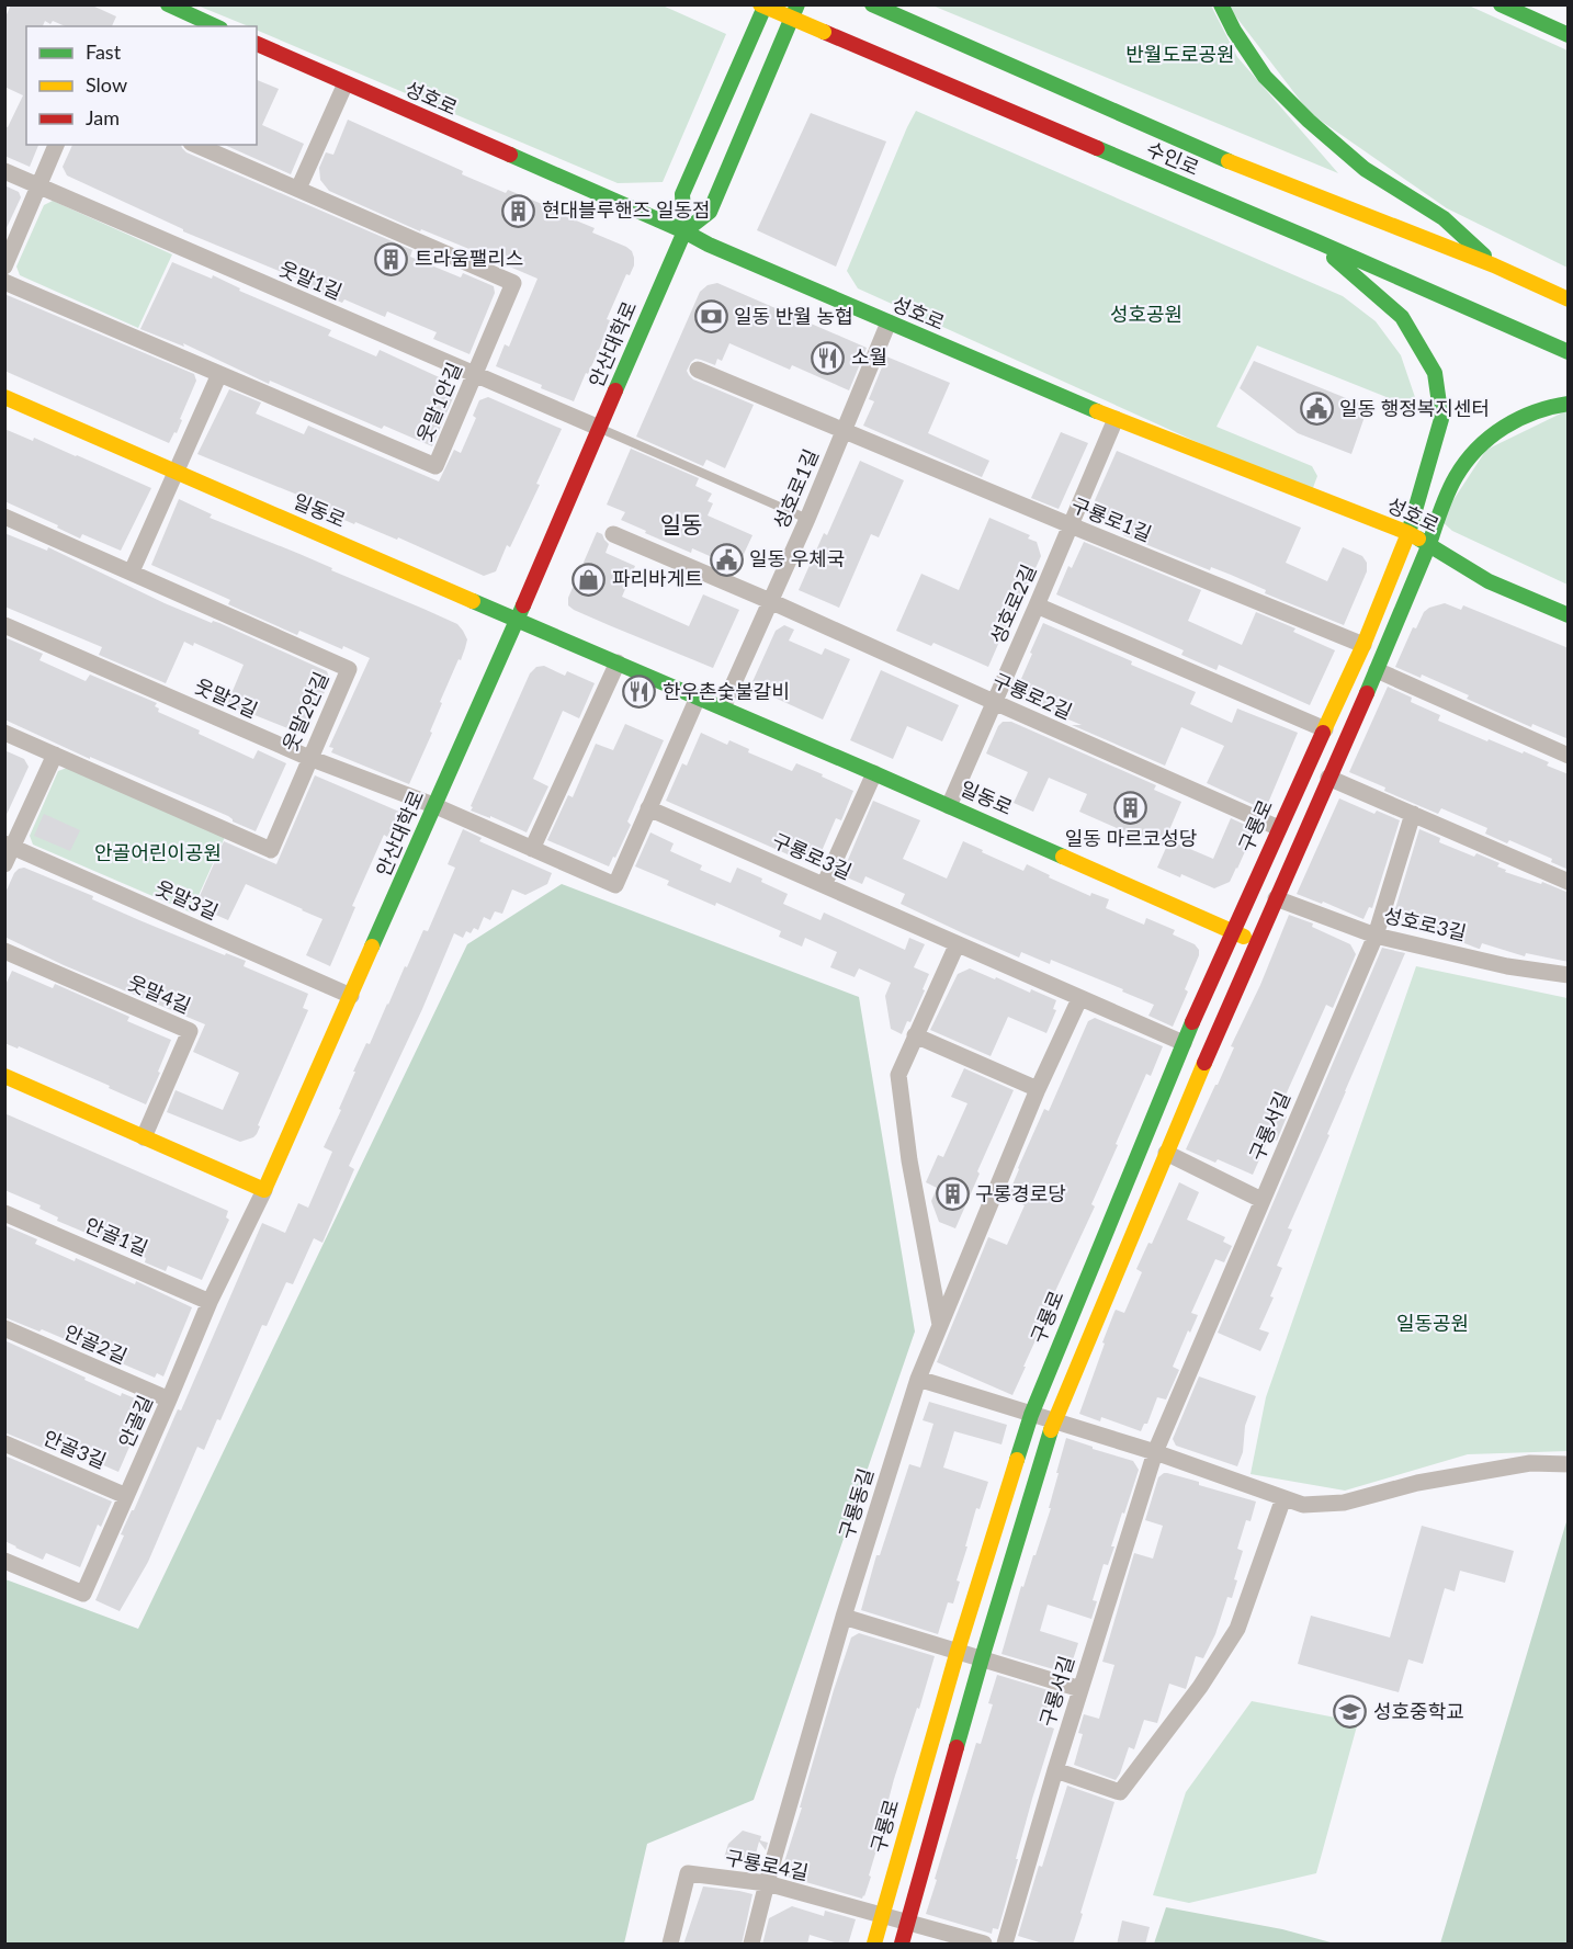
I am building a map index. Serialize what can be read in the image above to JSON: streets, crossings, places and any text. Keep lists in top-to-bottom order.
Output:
{
  "streets": {
    "main road": [
      "성호로",
      "수인로",
      "안산대학로",
      "일동로",
      "구룡로"
    ],
    "street": [
      "웃말1길",
      "웃말1안길",
      "성호로1길",
      "구룡로1길",
      "성호로2길",
      "구룡로2길",
      "웃말2길",
      "웃말2안길",
      "구룡로3길",
      "웃말3길",
      "성호로3길",
      "웃말4길",
      "구룡서길",
      "안골1길",
      "안골2길",
      "안골길",
      "안골3길",
      "구룡동길",
      "구룡로4길"
    ]
  },
  "crossings": [
    ["성호로", "안산대학로"],
    ["성호로", "성호로1길"],
    ["성호로", "성호로2길"],
    ["성호로", "구룡로"],
    ["수인로", "구룡로"],
    ["웃말1길", "안산대학로"],
    ["웃말1길", "웃말1안길"],
    ["안산대학로", "일동로"],
    ["안산대학로", "웃말2길"],
    ["안산대학로", "웃말3길"],
    ["안산대학로", "안골길"],
    ["성호로1길", "일동로"],
    ["성호로1길", "구룡로1길"],
    ["성호로1길", "구룡로2길"],
    ["일동로", "성호로2길"],
    ["일동로", "구룡로"],
    ["구룡로1길", "성호로2길"],
    ["구룡로1길", "구룡로"],
    ["성호로2길", "구룡로2길"],
    ["구룡로2길", "구룡로"],
    ["웃말2길", "웃말2안길"],
    ["웃말2길", "구룡로3길"],
    ["구룡로", "구룡로3길"],
    ["구룡로", "구룡로4길"],
    ["구룡로3길", "구룡동길"],
    ["성호로3길", "구룡서길"],
    ["안골1길", "안골길"],
    ["안골2길", "안골길"],
    ["안골길", "안골3길"],
    ["구룡동길", "구룡로4길"]
  ],
  "districts": ["일동"],
  "parks": [
    "반월도로공원",
    "성호공원",
    "안골어린이공원",
    "일동공원"
  ],
  "places": {
    "building": [
      "현대블루핸즈 일동점",
      "트라움팰리스",
      "일동 마르코성당",
      "구롱경로당"
    ],
    "bank": ["일동 반월 농협"],
    "restaurant": ["소월", "한우촌숯불갈비"],
    "public building": ["일동 행정복지센터", "일동 우체국"],
    "shop": ["파리바게트"],
    "school or university": ["성호중학교"]
  },
  "legend": ["Fast", "Slow", "Jam"]
}
